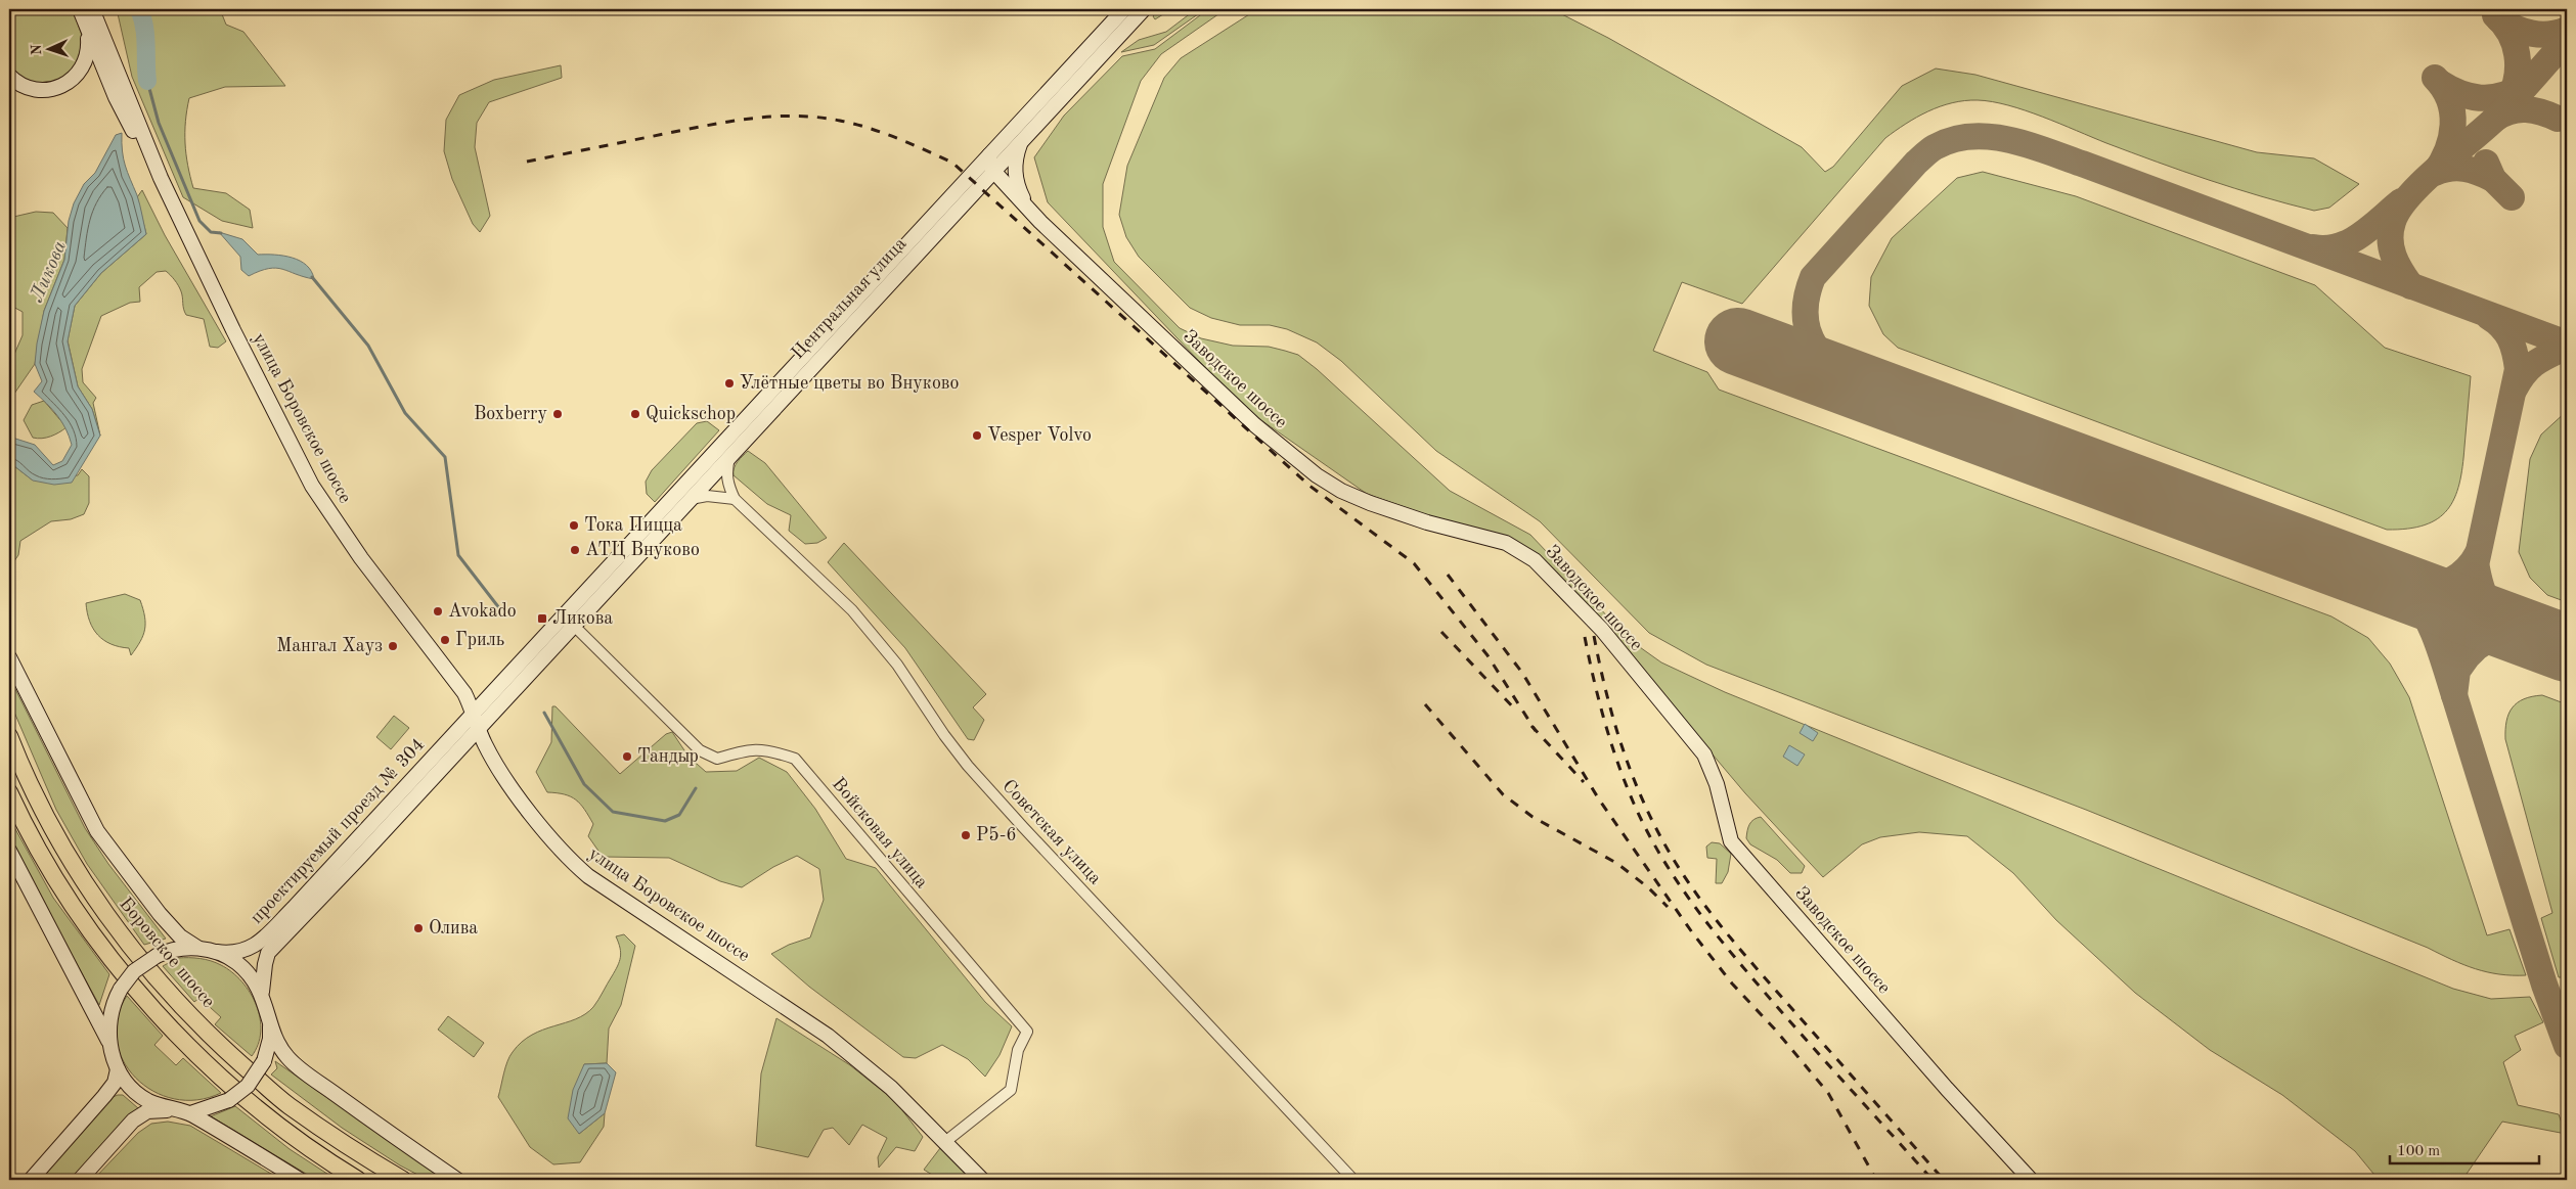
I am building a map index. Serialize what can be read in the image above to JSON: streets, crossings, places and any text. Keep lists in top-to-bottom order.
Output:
{
  "streets": {
    "main road": [
      "Центральная улица",
      "Заводское шоссе",
      "улица Боровское шоссе",
      "проектируемый проезд № 304",
      "Боровское шоссе"
    ],
    "street": ["Советская улица", "Войсковая улица"]
  },
  "crossings": [
    ["Центральная улица", "Заводское шоссе"],
    ["Центральная улица", "улица Боровское шоссе"],
    ["Центральная улица", "проектируемый проезд № 304"],
    ["Центральная улица", "Советская улица"],
    ["Центральная улица", "Войсковая улица"],
    ["улица Боровское шоссе", "проектируемый проезд № 304"],
    ["улица Боровское шоссе", "Войсковая улица"]
  ],
  "water": ["Ликова"],
  "places": {
    "other": [
      "Улётные цветы во Внуково",
      "Boxberry",
      "Quickschop",
      "Vesper Volvo",
      "Тока Пицца",
      "АТЦ Внуково",
      "Avokado",
      "Гриль",
      "Мангал Хауз",
      "Тандыр",
      "Р5-6",
      "Олива"
    ],
    "transit": ["Ликова"]
  },
  "scale_bar": "100 m",
  "north": "left"
}
